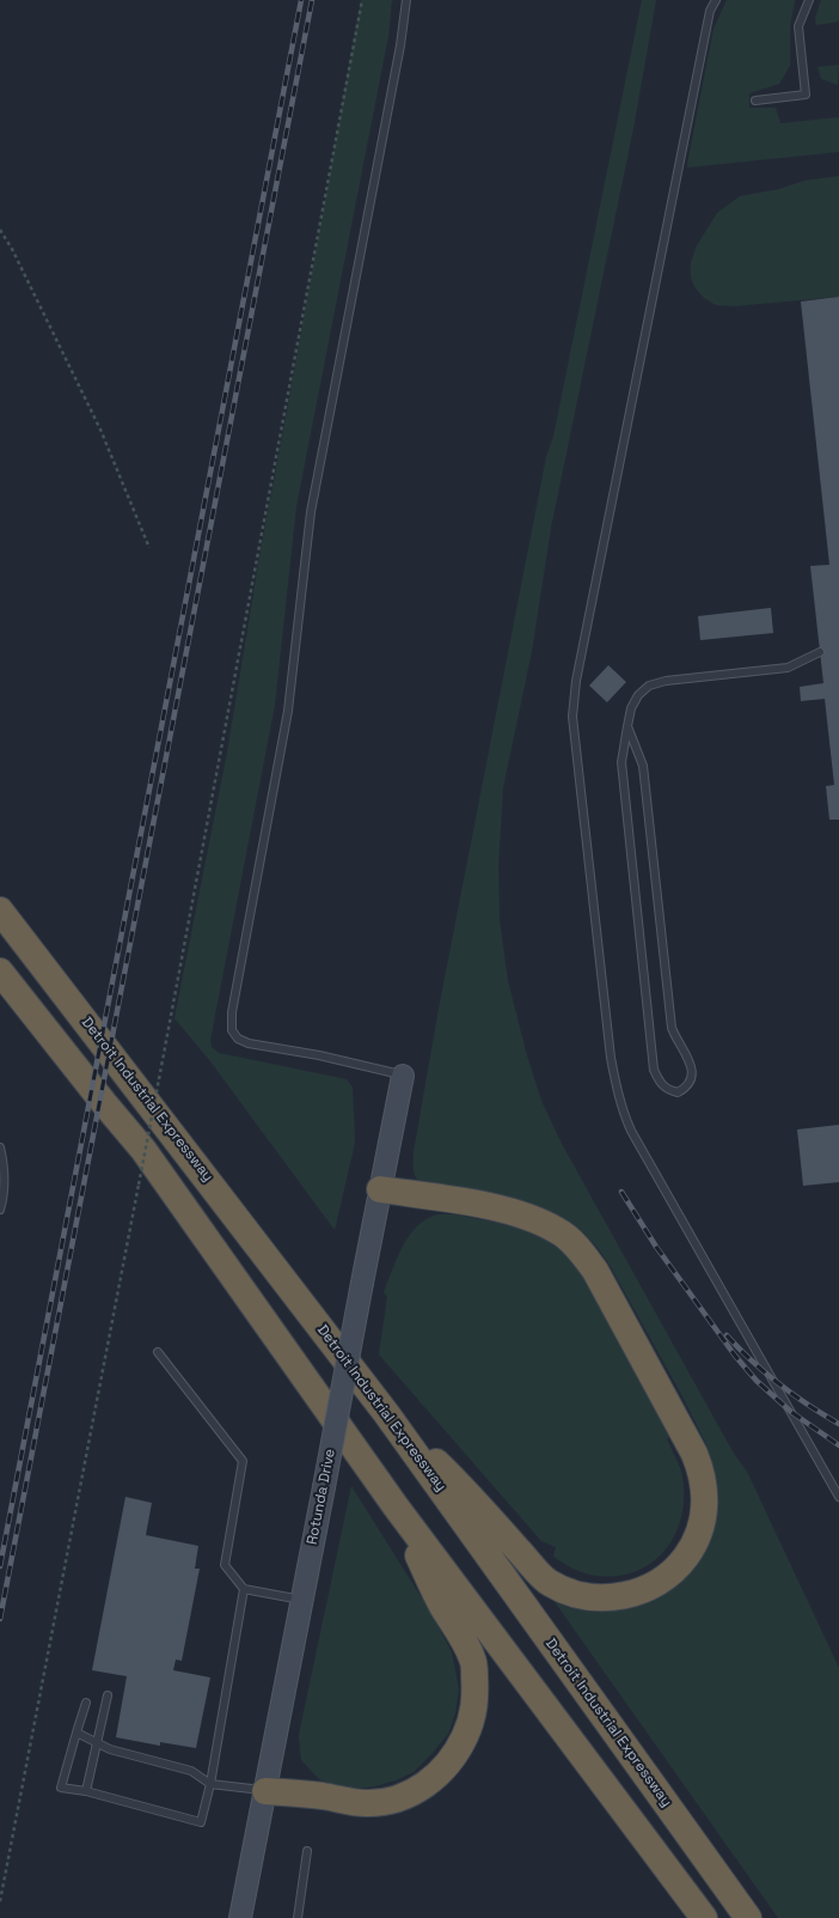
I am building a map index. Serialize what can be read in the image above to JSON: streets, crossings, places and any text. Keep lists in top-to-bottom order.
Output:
{
  "streets": {
    "highway": ["Detroit Industrial Expressway"],
    "main road": ["Rotunda Drive"]
  }
}
